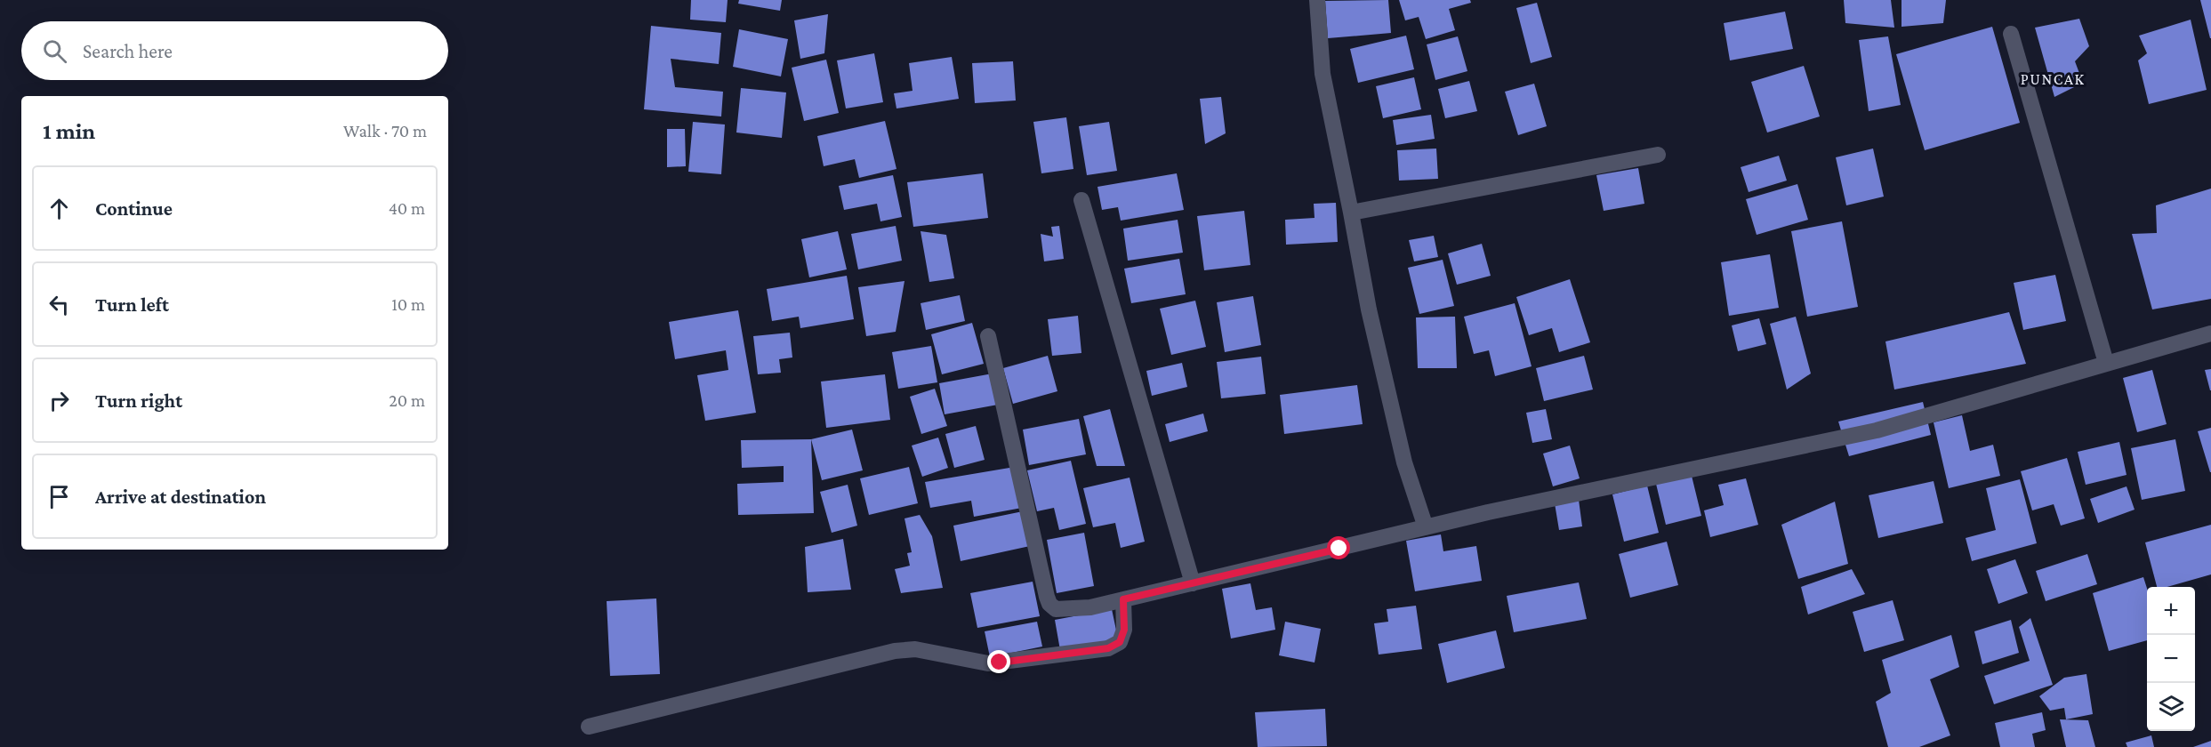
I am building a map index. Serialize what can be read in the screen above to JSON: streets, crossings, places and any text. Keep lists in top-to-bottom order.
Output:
{
  "districts": ["PUNCAK"],
  "page": {
    "search": "Search here",
    "heading": ["1 min", "Walk · 70 m"],
    "list": [
      ["Continue", "40 m"],
      ["Turn left", "10 m"],
      ["Turn right", "20 m"],
      "Arrive at destination"
    ],
    "map_buttons": ["+", "−"]
  }
}
